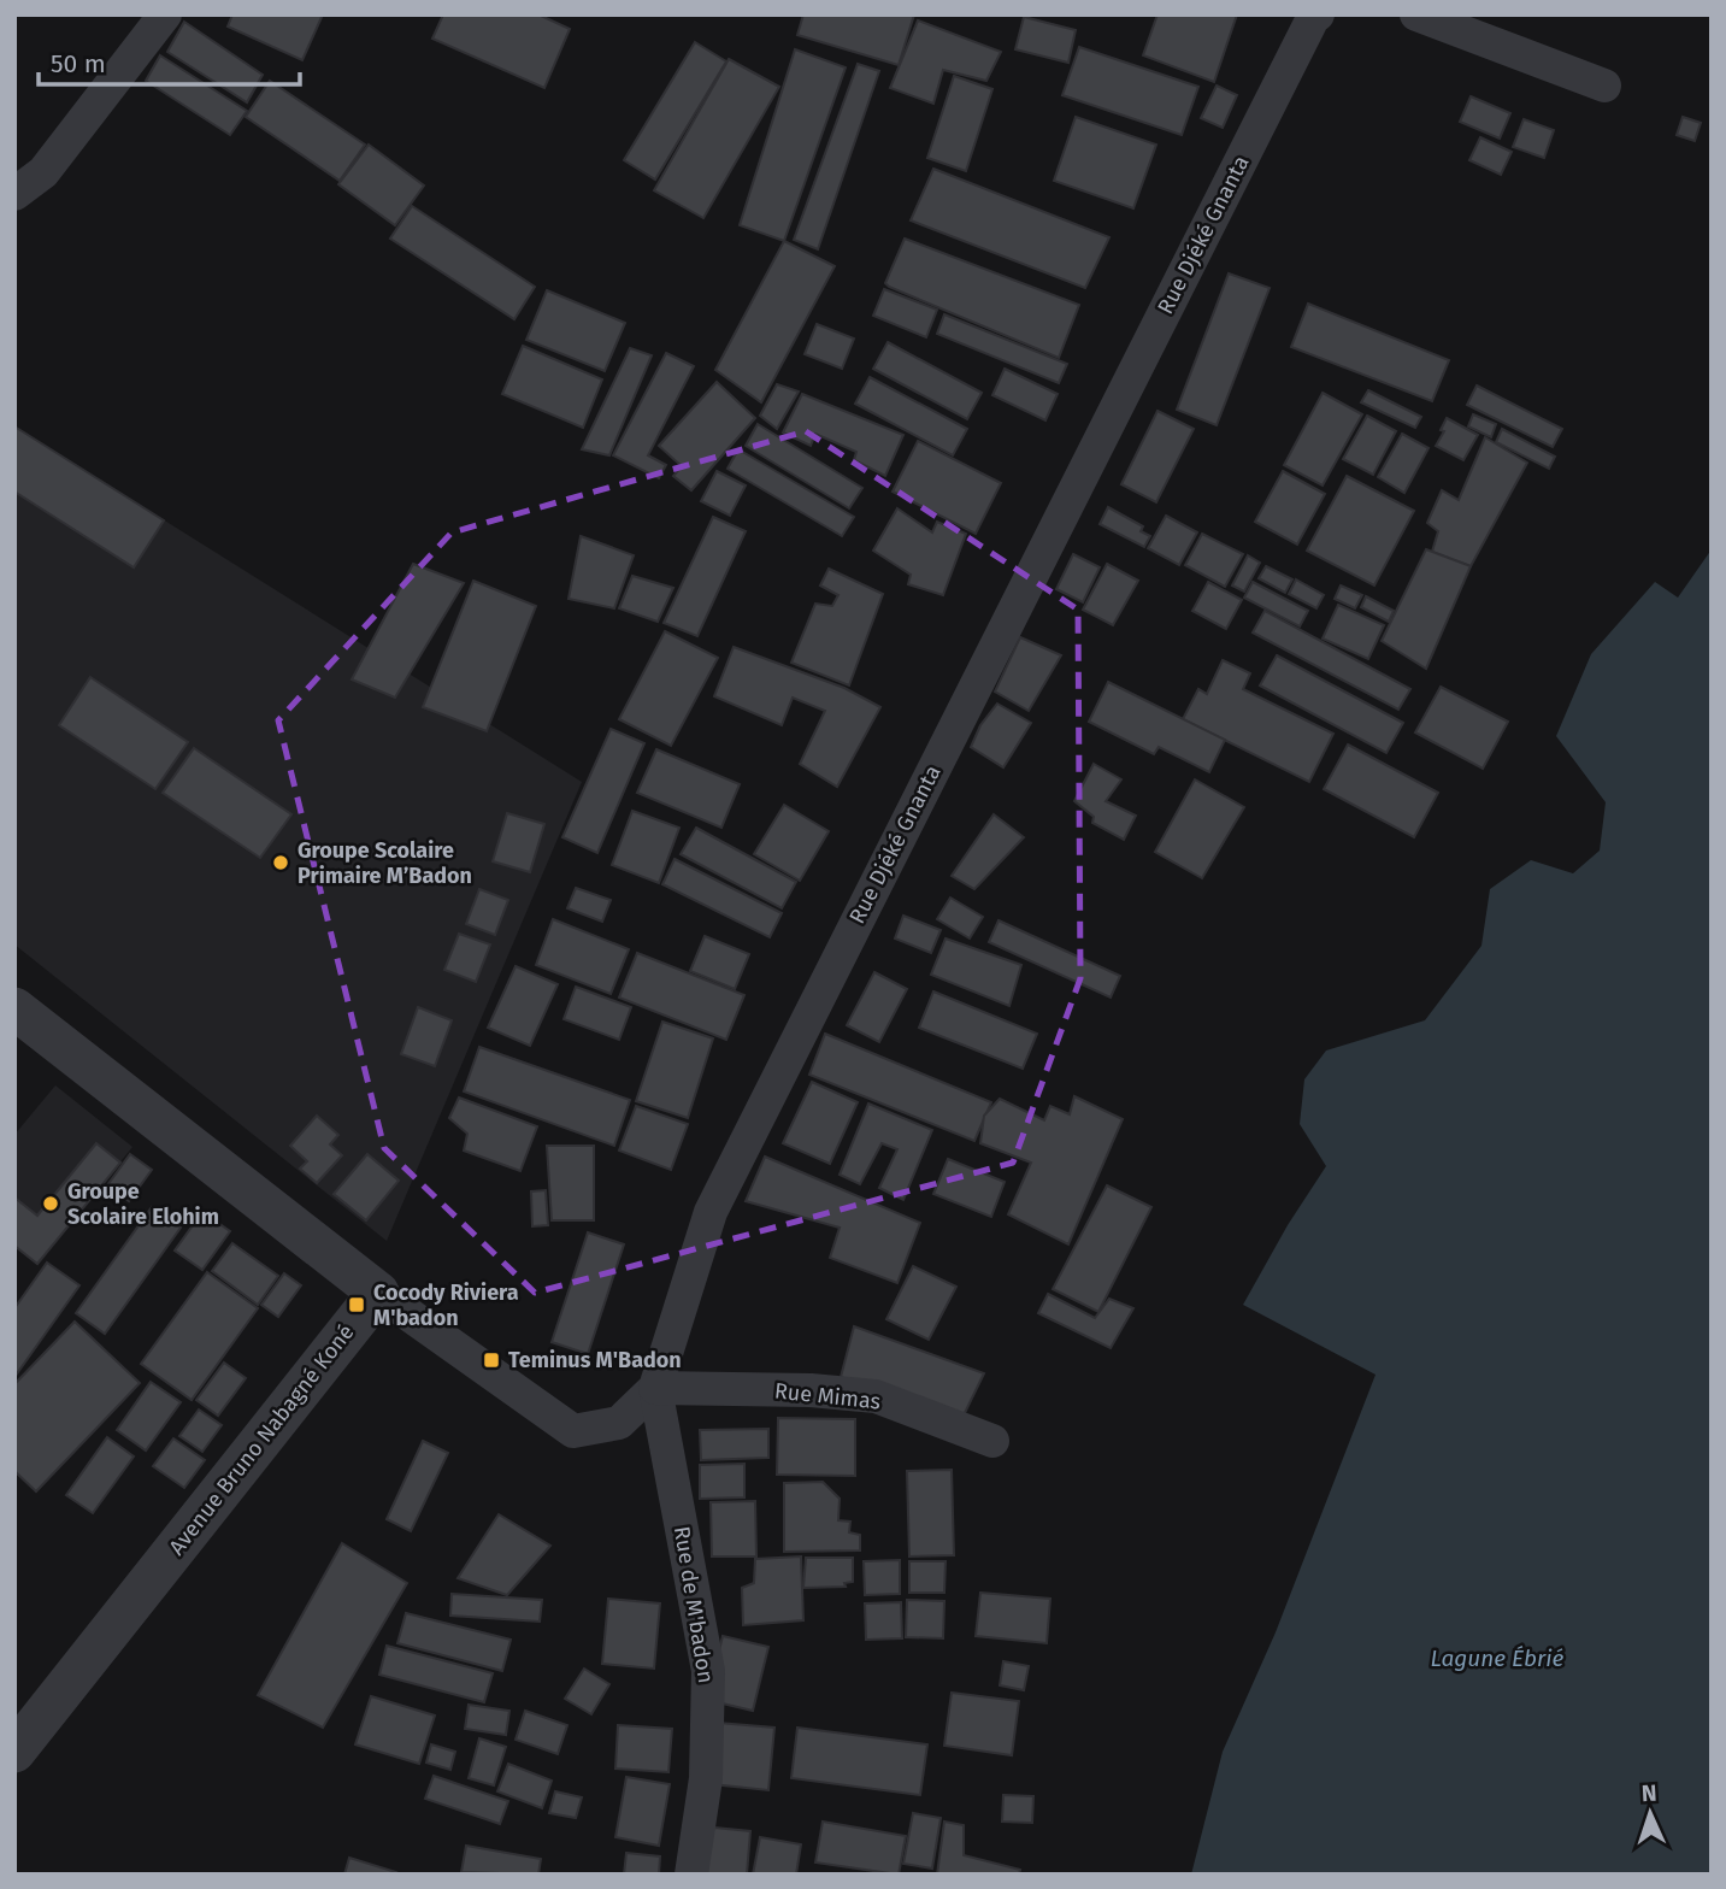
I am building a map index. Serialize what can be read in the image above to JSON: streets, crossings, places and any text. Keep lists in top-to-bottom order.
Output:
{
  "streets": {
    "street": [
      "Rue Djéké Gnanta",
      "Rue Mimas",
      "Avenue Bruno Nabagné Koné",
      "Rue de M'badon"
    ]
  },
  "crossings": [
    ["Rue Djéké Gnanta", "Rue Mimas"],
    ["Rue Djéké Gnanta", "Avenue Bruno Nabagné Koné"],
    ["Rue Djéké Gnanta", "Rue de M'badon"],
    ["Rue Mimas", "Rue de M'badon"]
  ],
  "water": ["Lagune Ébrié"],
  "places": {
    "other": ["Groupe Scolaire Primaire M’Badon", "Groupe Scolaire Elohim"],
    "transit": ["Cocody Riviera M'badon", "Teminus M'Badon"]
  },
  "scale_bar": "50 m",
  "north": "top"
}
